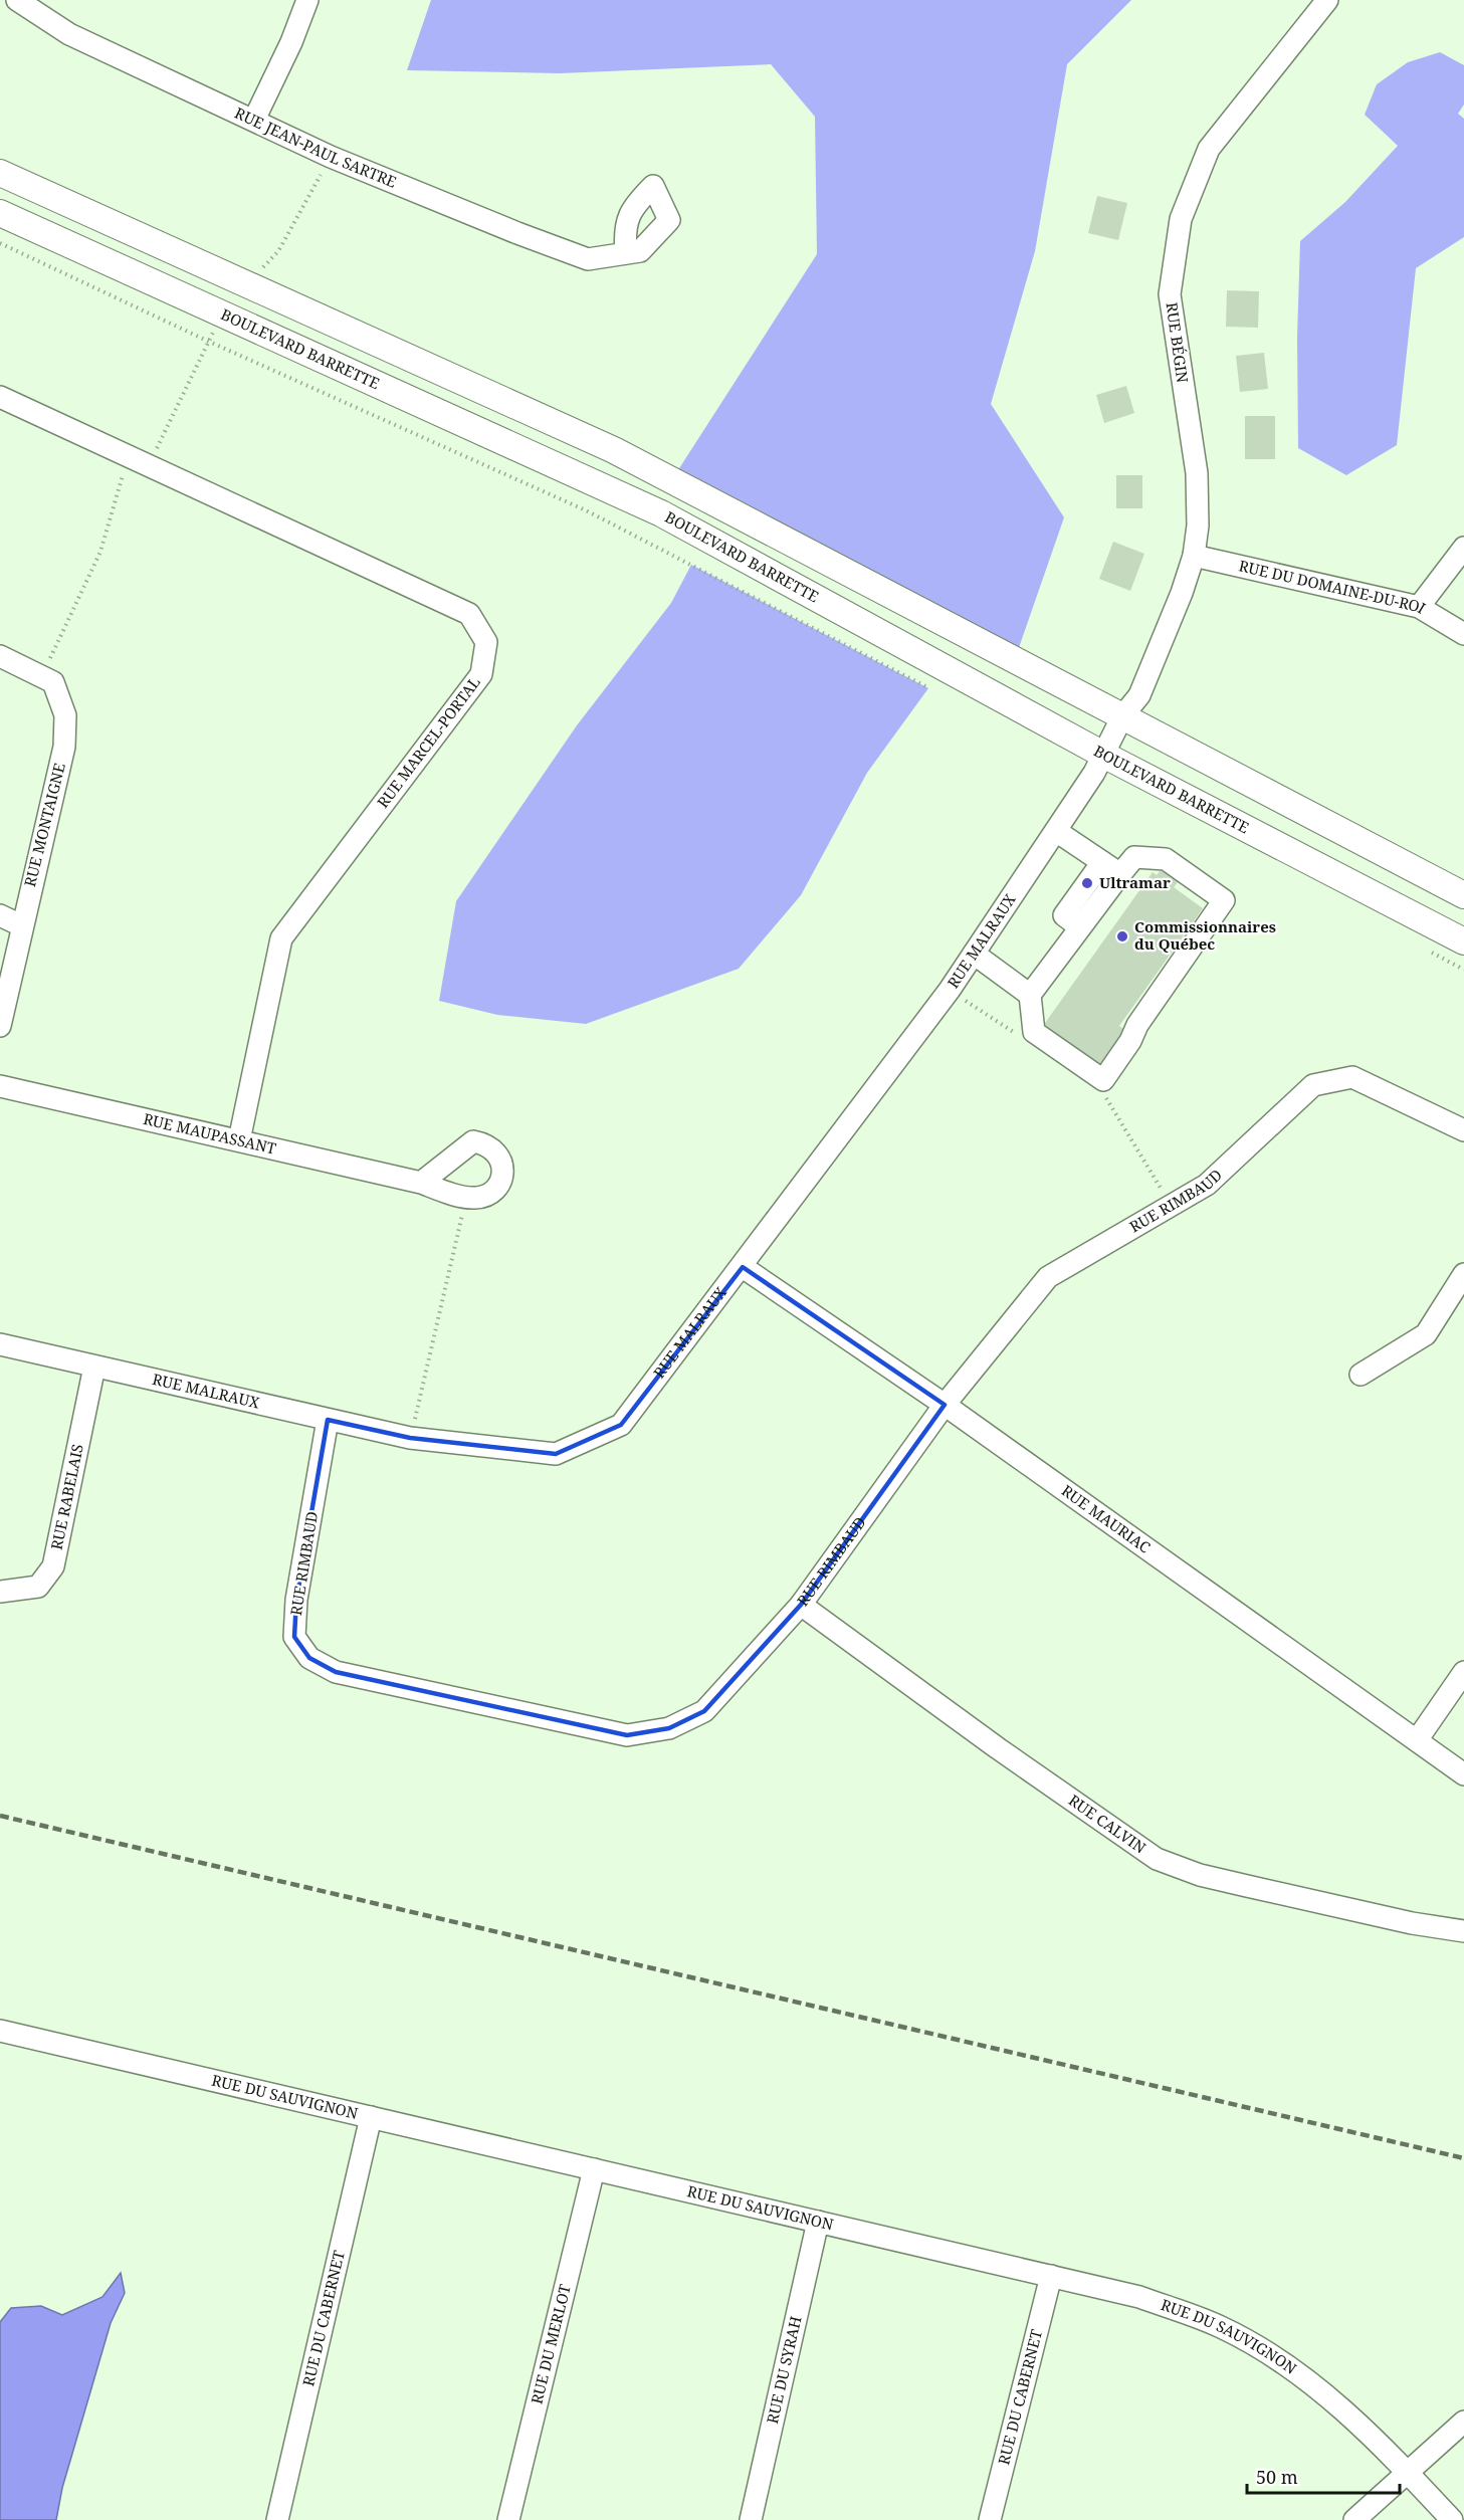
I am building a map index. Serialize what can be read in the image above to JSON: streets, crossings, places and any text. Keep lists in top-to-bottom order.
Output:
{
  "streets": {
    "main road": ["BOULEVARD BARRETTE"],
    "street": [
      "RUE JEAN-PAUL SARTRE",
      "RUE BÉGIN",
      "RUE DU DOMAINE-DU-ROI",
      "RUE MARCEL-PORTAL",
      "RUE MONTAIGNE",
      "RUE MALRAUX",
      "RUE MAUPASSANT",
      "RUE RIMBAUD",
      "RUE RABELAIS",
      "RUE MAURIAC",
      "RUE CALVIN",
      "RUE DU SAUVIGNON",
      "RUE DU CABERNET",
      "RUE DU MERLOT",
      "RUE DU SYRAH"
    ]
  },
  "crossings": [
    ["RUE BÉGIN", "RUE DU DOMAINE-DU-ROI"],
    ["RUE BÉGIN", "RUE MALRAUX"],
    ["BOULEVARD BARRETTE", "RUE MALRAUX"],
    ["RUE MARCEL-PORTAL", "RUE MAUPASSANT"],
    ["RUE MALRAUX", "RUE RIMBAUD"],
    ["RUE MALRAUX", "RUE RABELAIS"],
    ["RUE MALRAUX", "RUE MAURIAC"],
    ["RUE RIMBAUD", "RUE MAURIAC"],
    ["RUE RIMBAUD", "RUE CALVIN"],
    ["RUE DU SAUVIGNON", "RUE DU CABERNET"],
    ["RUE DU SAUVIGNON", "RUE DU MERLOT"],
    ["RUE DU SAUVIGNON", "RUE DU SYRAH"]
  ],
  "places": ["Ultramar", "Commissionnaires du Québec"],
  "scale_bar": "50 m"
}
